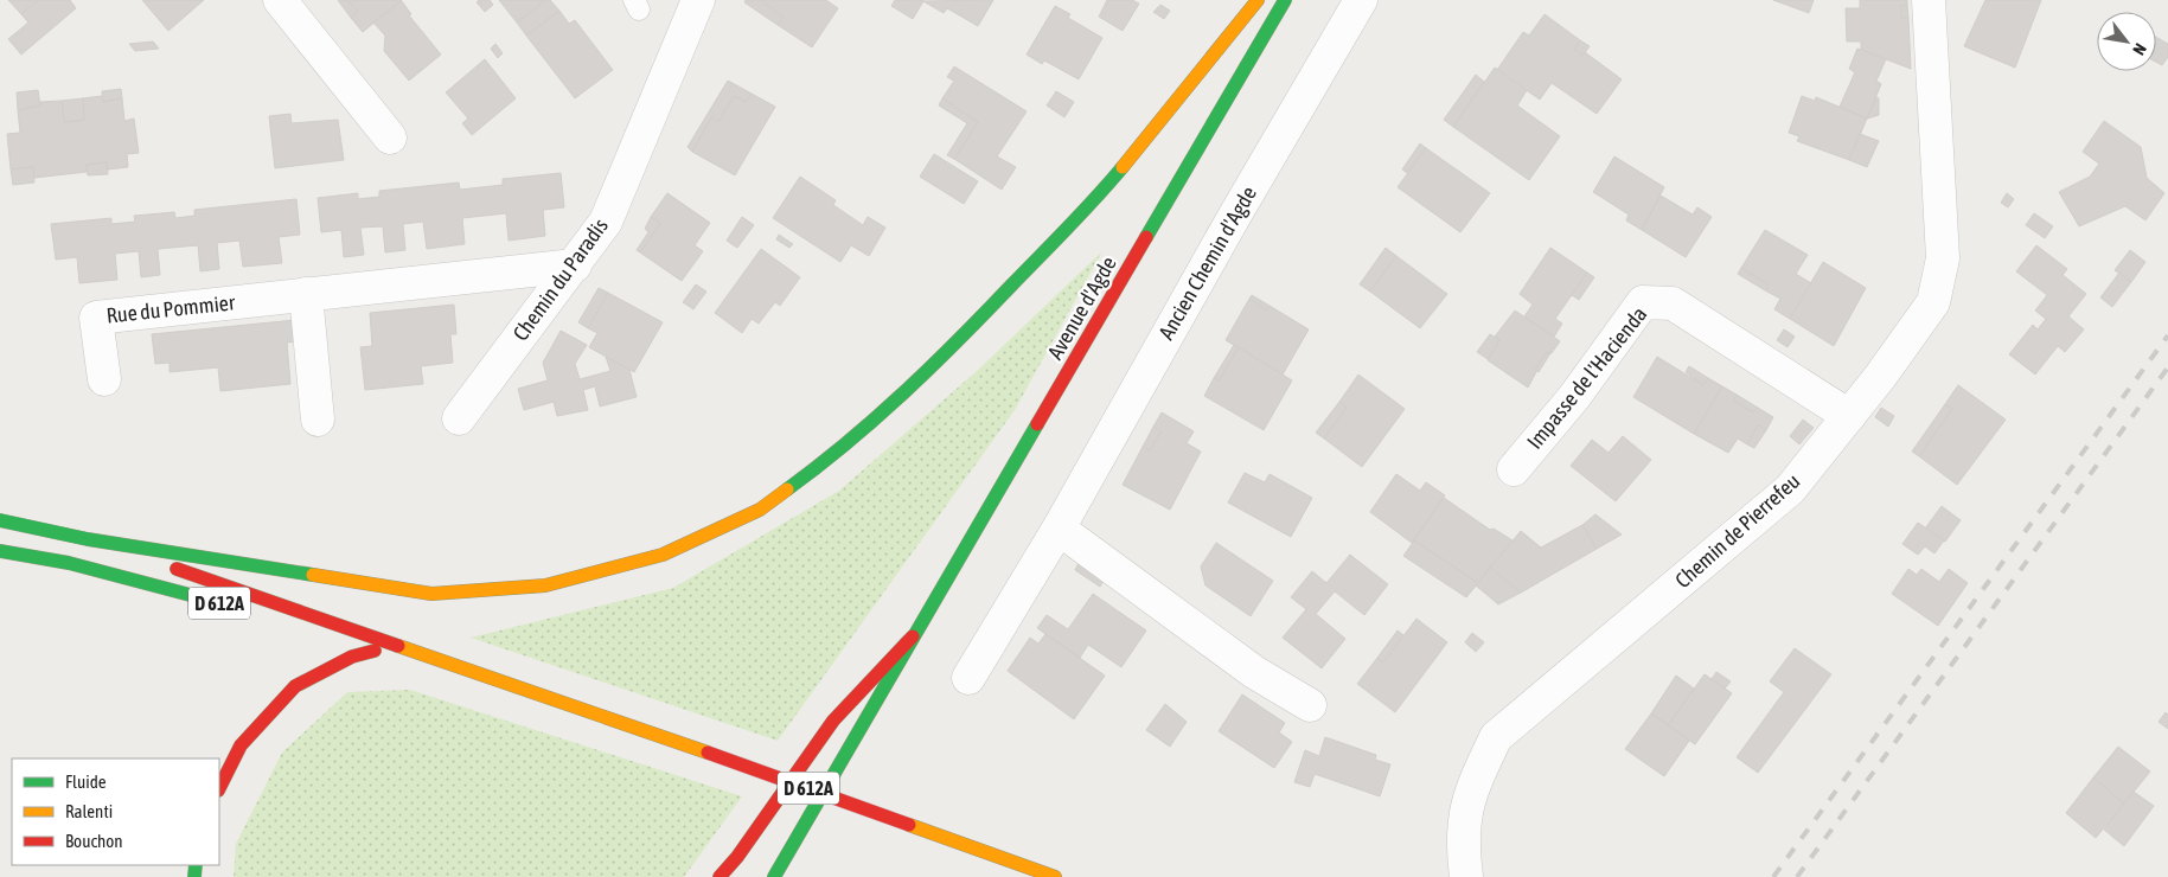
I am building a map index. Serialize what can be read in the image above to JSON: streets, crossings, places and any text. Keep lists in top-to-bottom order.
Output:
{
  "streets": {
    "main road": ["Avenue d'Agde", "D 612A"],
    "street": [
      "Ancien Chemin d'Agde",
      "Chemin du Paradis",
      "Rue du Pommier",
      "Impasse de l'Hacienda",
      "Chemin de Pierrefeu"
    ]
  },
  "crossings": [
    ["Chemin du Paradis", "Rue du Pommier"],
    ["Impasse de l'Hacienda", "Chemin de Pierrefeu"]
  ],
  "legend": ["Fluide", "Ralenti", "Bouchon"],
  "north": "bottom right"
}
